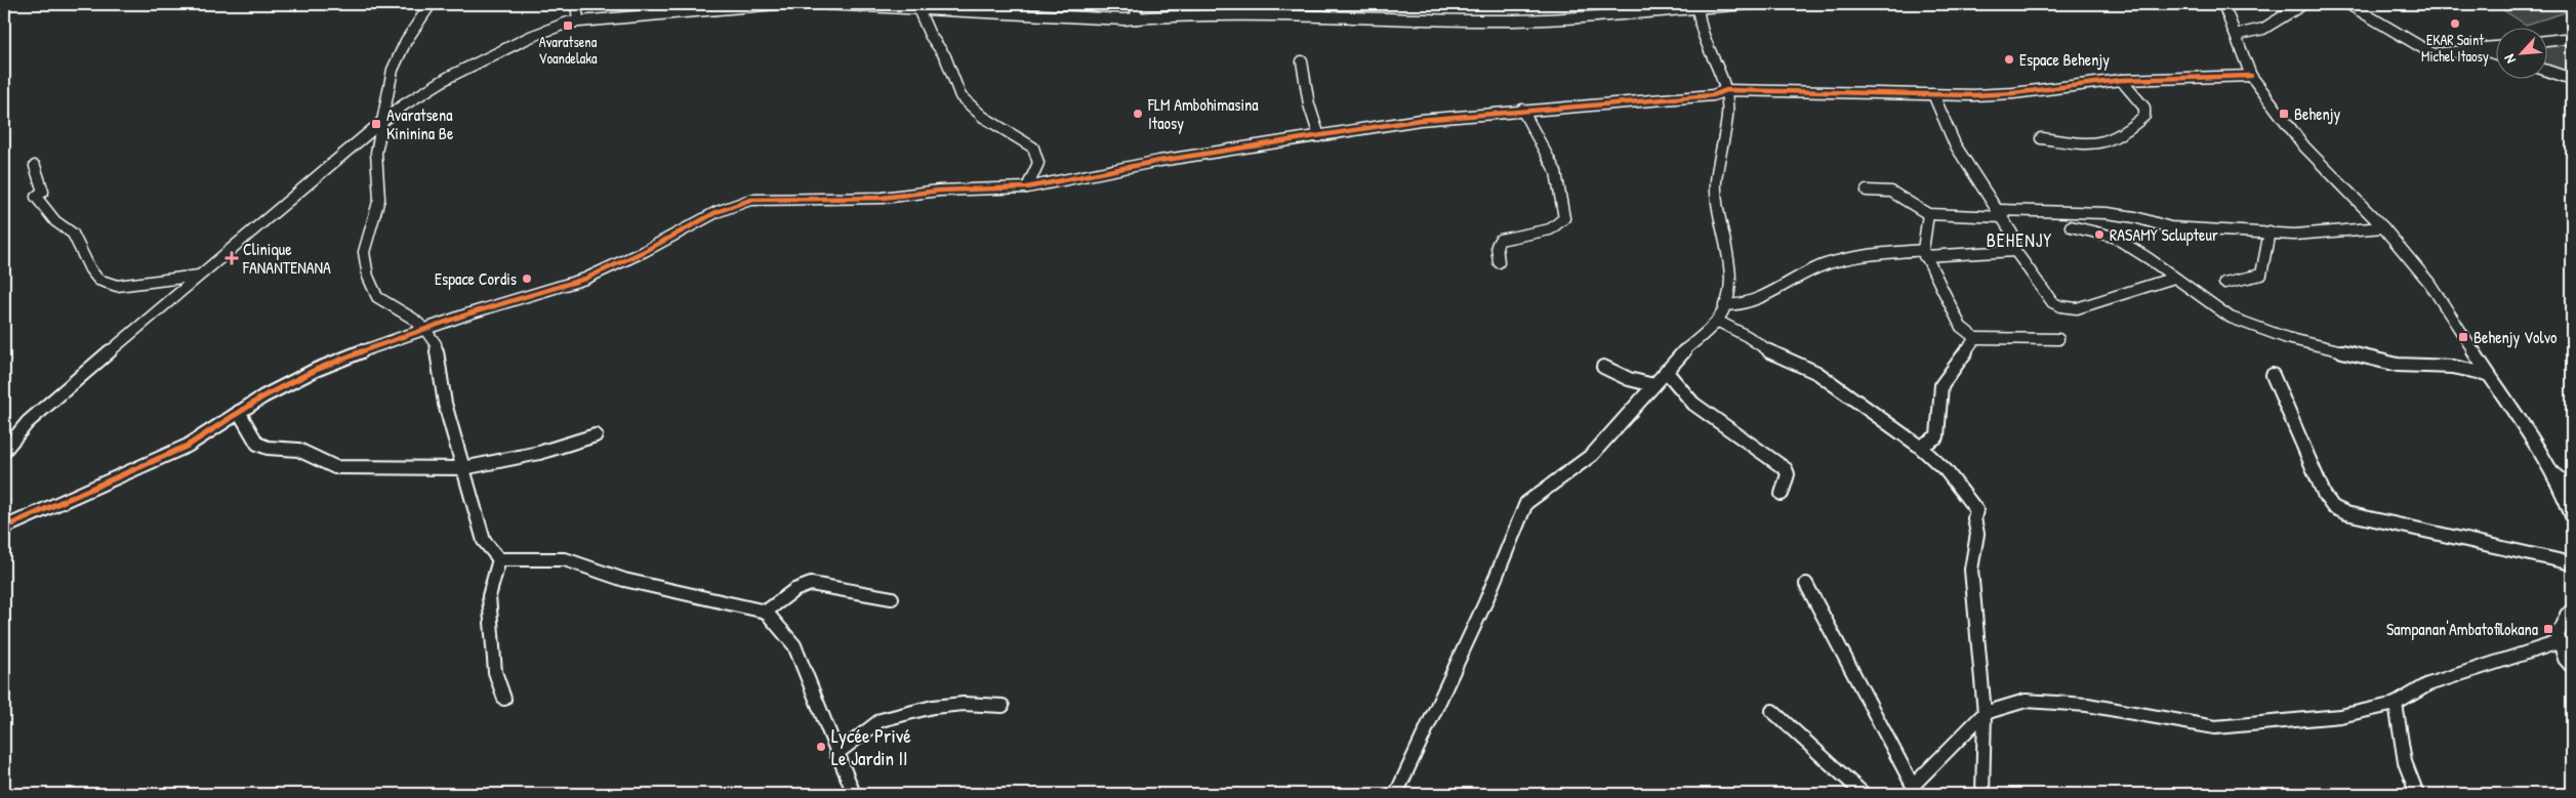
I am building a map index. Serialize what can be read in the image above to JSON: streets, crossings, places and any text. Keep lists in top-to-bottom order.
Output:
{
  "districts": ["BEHENJY"],
  "places": {
    "other": [
      "EKAR Saint Michel Itaosy",
      "Espace Behenjy",
      "FLM Ambohimasina Itaosy",
      "RASAMY Sclupteur",
      "Espace Cordis",
      "Lycée Privé Le Jardin II"
    ],
    "transit": [
      "Avaratsena Voandelaka",
      "Behenjy",
      "Avaratsena Kininina Be",
      "Behenjy Volvo",
      "Sampanan'Ambatofilokana"
    ],
    "health": ["Clinique FANANTENANA"]
  },
  "north": "bottom left"
}
